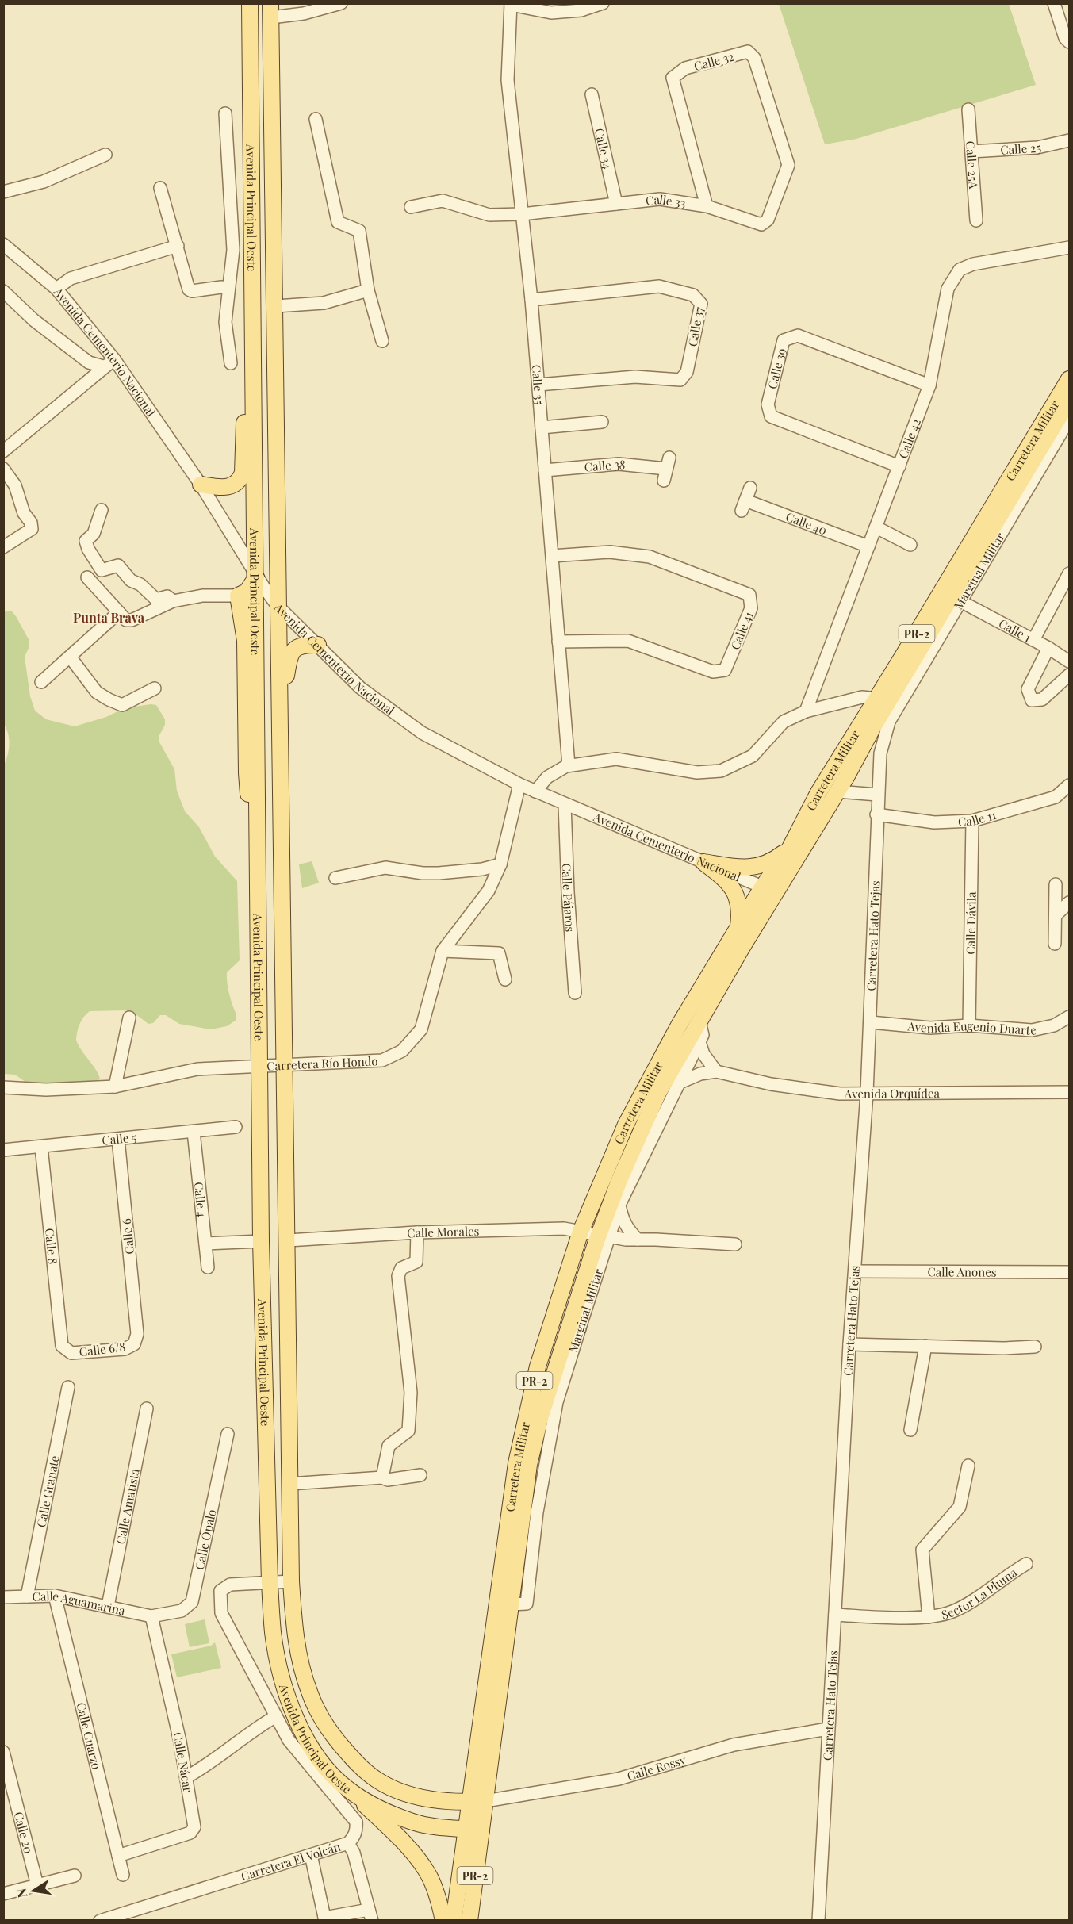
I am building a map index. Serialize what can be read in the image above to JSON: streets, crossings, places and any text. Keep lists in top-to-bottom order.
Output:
{
  "streets": {
    "main road": ["Avenida Principal Oeste", "Carretera Militar", "PR-2"],
    "street": [
      "Calle 32",
      "Calle 25",
      "Calle 34",
      "Calle 25A",
      "Calle 33",
      "Calle 37",
      "Avenida Cementerio Nacional",
      "Calle 39",
      "Calle 35",
      "Calle 42",
      "Calle 38",
      "Calle 40",
      "Marginal Militar",
      "Calle 41",
      "Calle 1",
      "Calle 11",
      "Calle Pájaros",
      "Calle Dávila",
      "Carretera Hato Tejas",
      "Avenida Eugenio Duarte",
      "Carretera Río Hondo",
      "Avenida Orquídea",
      "Calle 5",
      "Calle 4",
      "Calle Morales",
      "Calle 6",
      "Calle 8",
      "Calle Anones",
      "Calle 6/8",
      "Calle Granate",
      "Calle Amatista",
      "Calle Ópalo",
      "Sector La Pluma",
      "Calle Aguamarina",
      "Calle Cuarzo",
      "Calle Nácar",
      "Calle Rossy",
      "Calle 20",
      "Carretera El Volcán"
    ]
  },
  "crossings": [
    ["Calle 32", "Calle 33"],
    ["Calle 25", "Calle 25A"],
    ["Calle 34", "Calle 33"],
    ["Calle 33", "Calle 35"],
    ["Avenida Principal Oeste", "Avenida Cementerio Nacional"],
    ["Avenida Principal Oeste", "Carretera Militar"],
    ["Avenida Principal Oeste", "Carretera Río Hondo"],
    ["Avenida Principal Oeste", "Calle Morales"],
    ["Avenida Principal Oeste", "Calle Rossy"],
    ["Avenida Principal Oeste", "Carretera El Volcán"],
    ["Calle 37", "Calle 35"],
    ["Avenida Cementerio Nacional", "Carretera Militar"],
    ["Avenida Cementerio Nacional", "Calle Pájaros"],
    ["Avenida Cementerio Nacional", "Carretera Río Hondo"],
    ["Calle 39", "Calle 42"],
    ["Calle 35", "Calle 38"],
    ["Calle 35", "Calle 41"],
    ["Calle 42", "Calle 40"],
    ["Carretera Militar", "Calle Morales"],
    ["Carretera Militar", "Calle Rossy"],
    ["Marginal Militar", "Calle 1"],
    ["Marginal Militar", "Carretera Hato Tejas"],
    ["Calle 11", "Calle Dávila"],
    ["Calle 11", "Carretera Hato Tejas"],
    ["Calle Dávila", "Avenida Eugenio Duarte"],
    ["Carretera Hato Tejas", "Avenida Eugenio Duarte"],
    ["Carretera Hato Tejas", "Avenida Orquídea"],
    ["Carretera Hato Tejas", "Calle Anones"],
    ["Carretera Hato Tejas", "Sector La Pluma"],
    ["Carretera Hato Tejas", "Calle Rossy"],
    ["Calle 5", "Calle 4"],
    ["Calle 5", "Calle 6"],
    ["Calle 5", "Calle 8"],
    ["Calle 6", "Calle 6/8"],
    ["Calle 8", "Calle 6/8"],
    ["Calle Granate", "Calle Aguamarina"],
    ["Calle Amatista", "Calle Aguamarina"],
    ["Calle Ópalo", "Calle Aguamarina"],
    ["Calle Ópalo", "Calle Nácar"],
    ["Calle Aguamarina", "Calle Cuarzo"],
    ["Calle Aguamarina", "Calle Nácar"],
    ["Calle Cuarzo", "Calle Nácar"]
  ],
  "districts": ["Punta Brava"],
  "north": "left"
}
